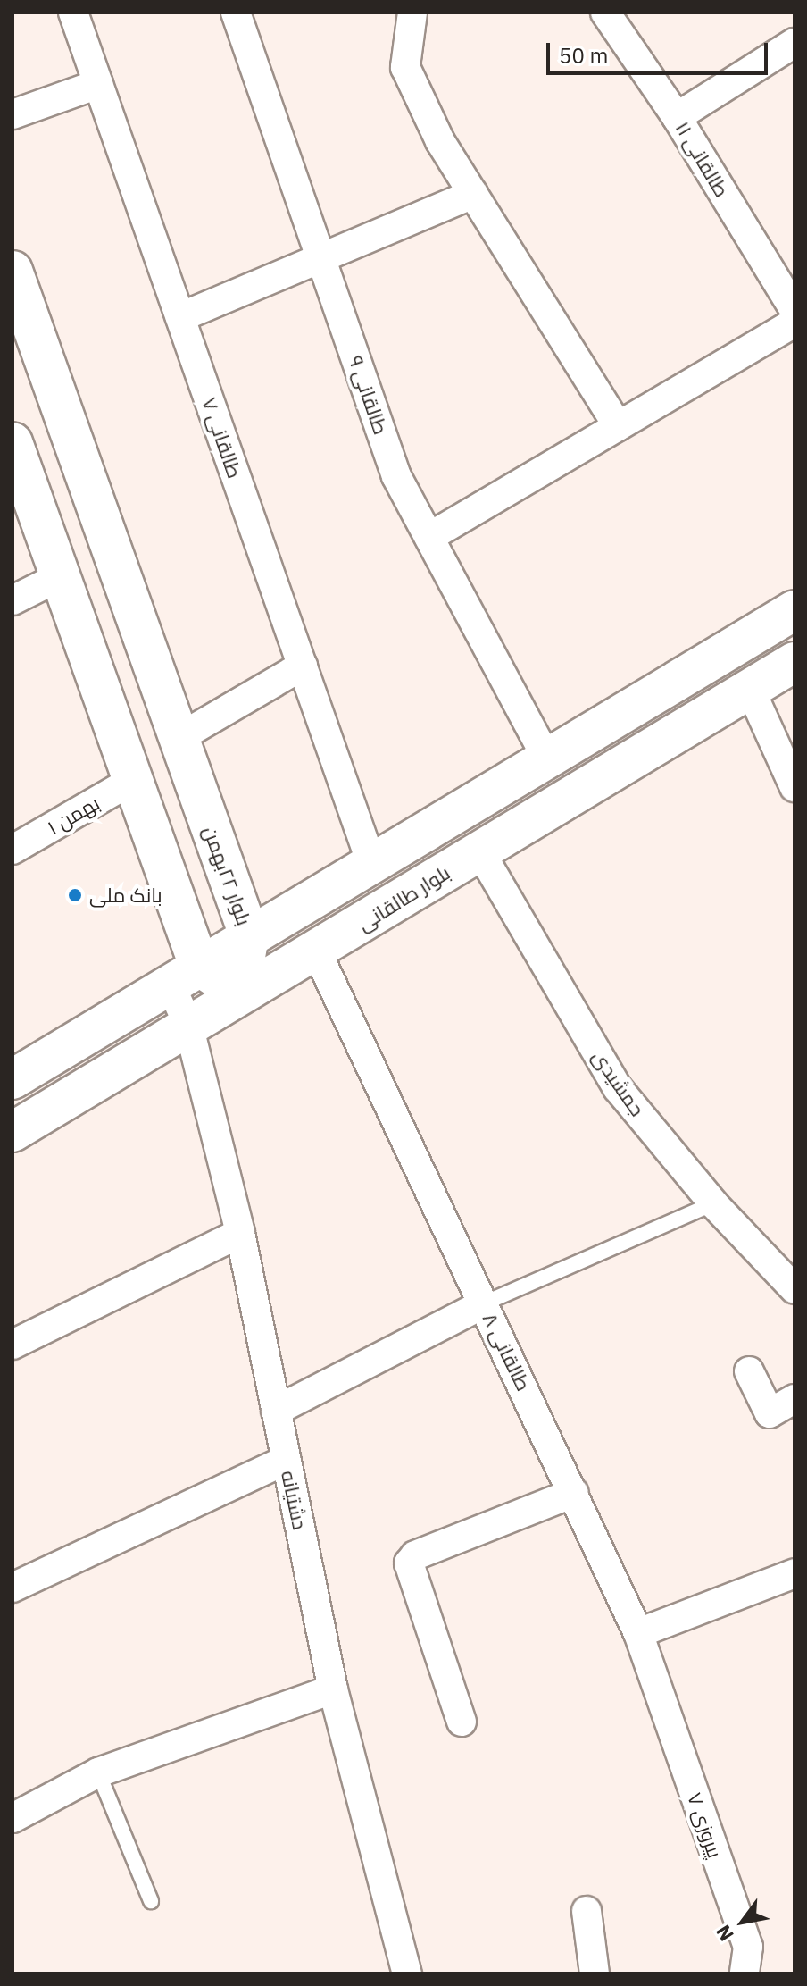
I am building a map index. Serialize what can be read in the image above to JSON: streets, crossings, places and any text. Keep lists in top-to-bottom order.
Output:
{
  "streets": {
    "main road": ["بلوار ۲۲بهمن", "بلوار طالقانی"],
    "street": [
      "طالقانی ۱۱",
      "طالقانی ۹",
      "طالقانی ۷",
      "بهمن ۱",
      "جمشیدی",
      "طالقانی ۸",
      "دشتیانه",
      "پیروزی ۷"
    ]
  },
  "crossings": [
    ["بلوار ۲۲بهمن", "بلوار طالقانی"],
    ["بلوار طالقانی", "جمشیدی"],
    ["بلوار طالقانی", "طالقانی ۸"],
    ["بلوار طالقانی", "دشتیانه"],
    ["طالقانی ۸", "پیروزی ۷"]
  ],
  "places": ["بانک ملی"],
  "scale_bar": "50 m",
  "north": "bottom left"
}
